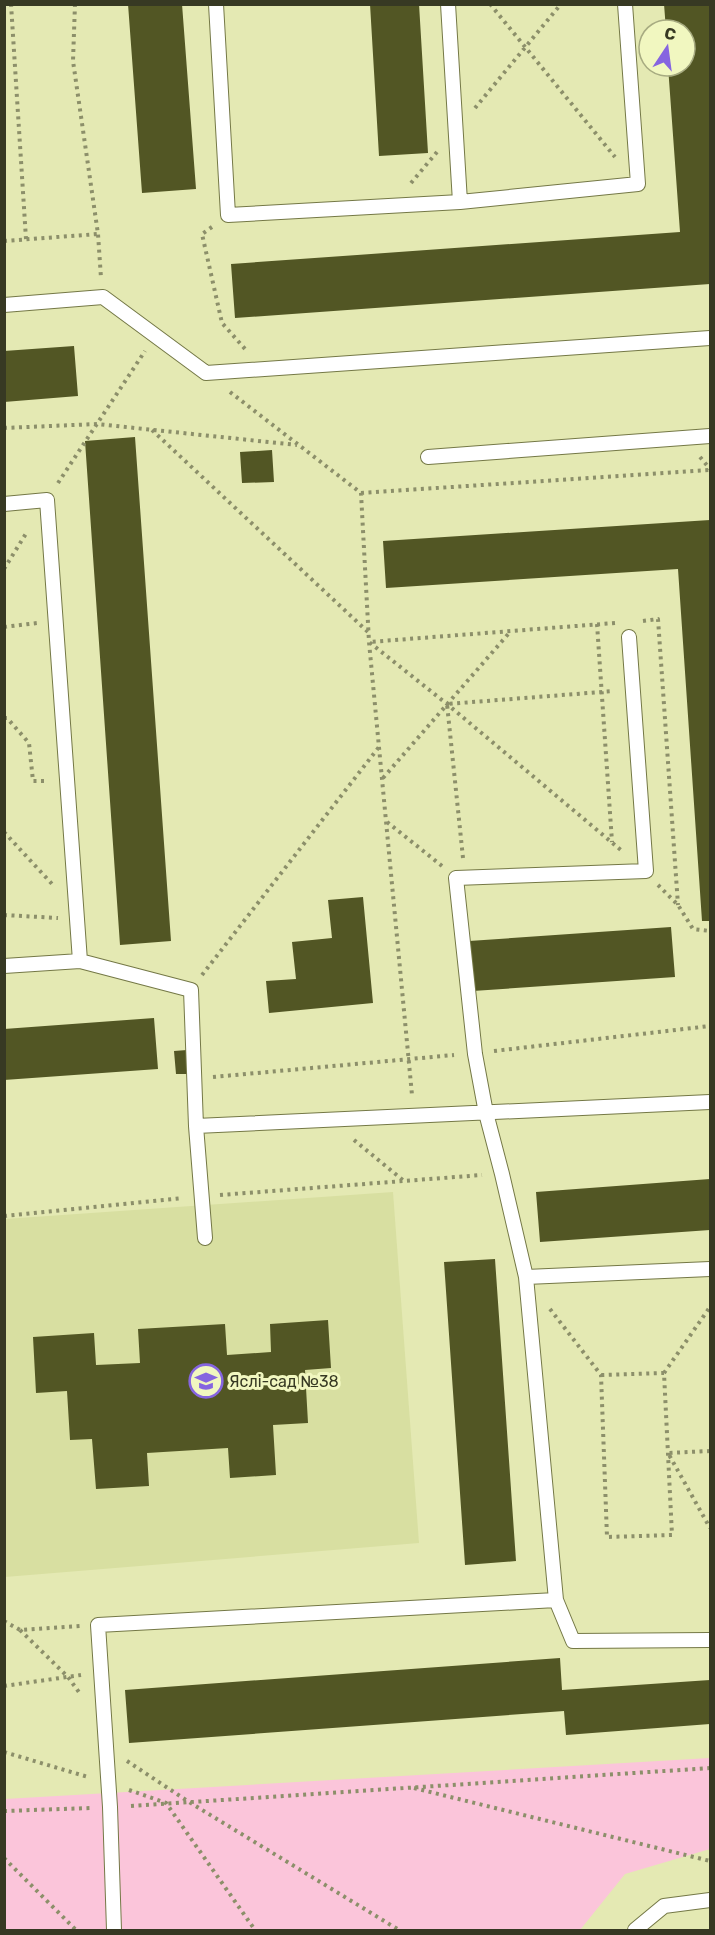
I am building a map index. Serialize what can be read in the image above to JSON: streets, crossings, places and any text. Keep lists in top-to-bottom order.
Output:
{
  "places": {
    "school or university": ["Яслі-сад №38"]
  },
  "north": "top"
}
